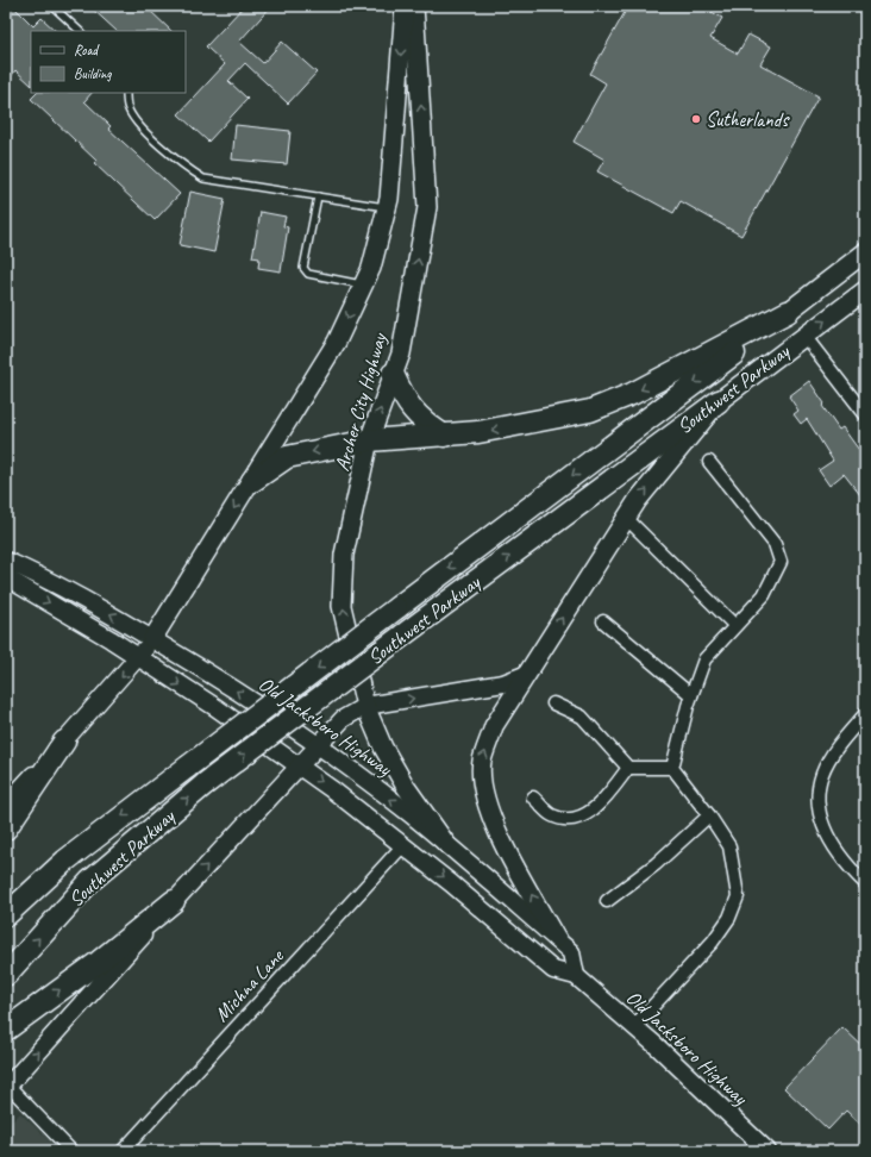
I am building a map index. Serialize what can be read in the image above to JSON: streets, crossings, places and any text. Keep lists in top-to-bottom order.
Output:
{
  "streets": {
    "highway": ["Southwest Parkway"],
    "main road": ["Archer City Highway", "Old Jacksboro Highway"],
    "street": ["Michna Lane"]
  },
  "crossings": [
    ["Archer City Highway", "Old Jacksboro Highway"],
    ["Old Jacksboro Highway", "Michna Lane"]
  ],
  "places": ["Sutherlands"],
  "legend": ["Road", "Building"]
}
